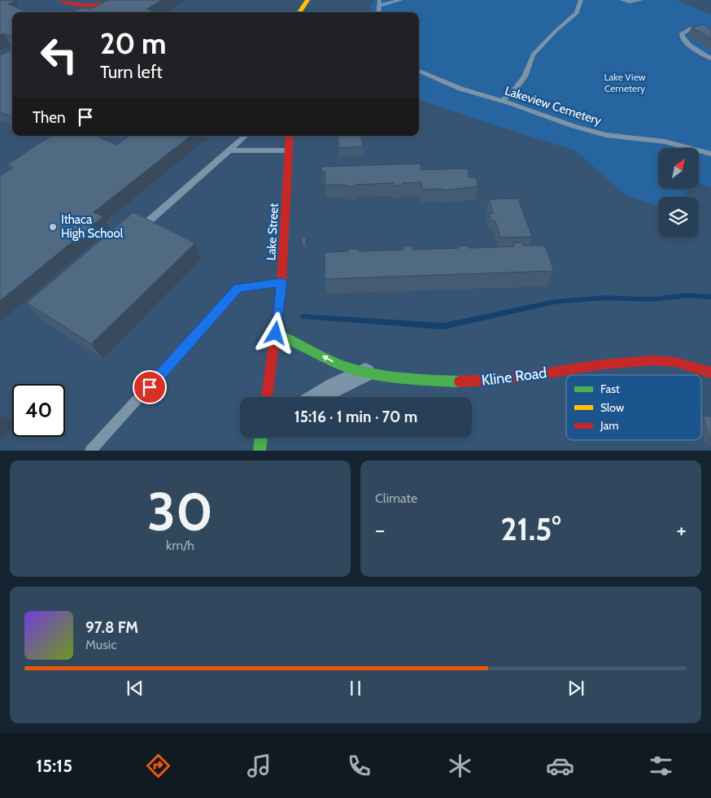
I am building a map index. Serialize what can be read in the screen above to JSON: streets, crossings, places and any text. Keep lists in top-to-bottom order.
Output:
{
  "streets": {
    "street": ["Lake Street", "Kline Road"],
    "lane": ["Lakeview Cemetery"]
  },
  "crossings": [
    ["Lake Street", "Kline Road"]
  ],
  "parks": ["Lake View Cemetery"],
  "places": ["Ithaca High School"],
  "legend": ["Fast", "Slow", "Jam"],
  "north": "top right",
  "page": {
    "turn": ["20 m", "Turn left"],
    "then": "Then",
    "limit": "40",
    "trip": "15:16 · 1 min · 70 m",
    "tile": [
      ["30", "km/h"],
      "Climate"
    ],
    "heat": ["−", "21.5°", "+"],
    "song": ["97.8 FM", "Music"],
    "tabs": "15:15"
  }
}
